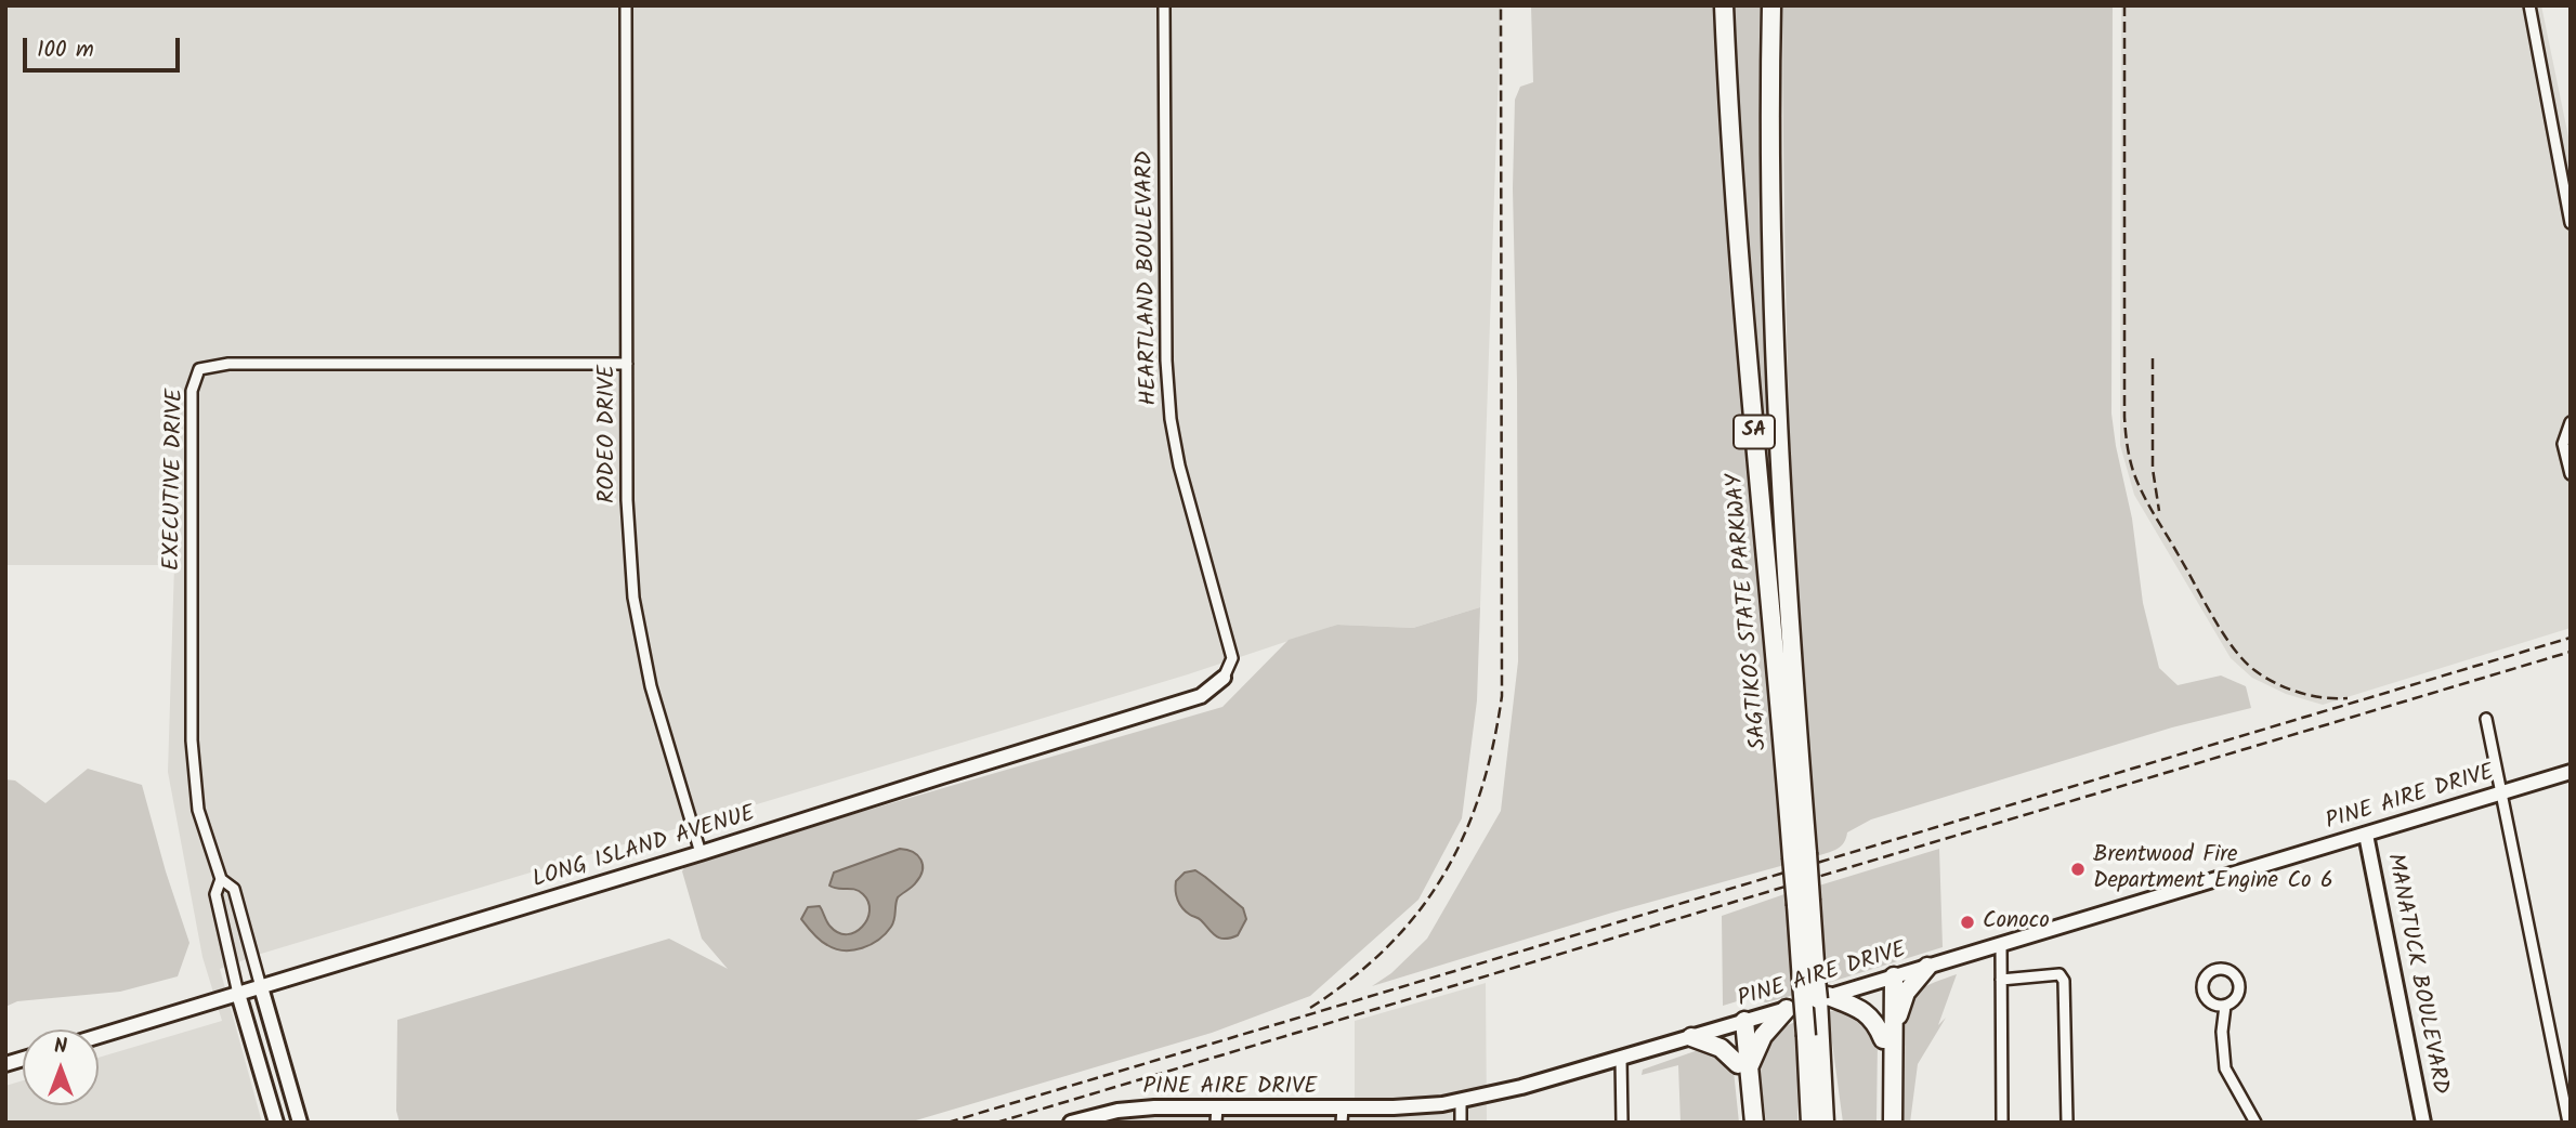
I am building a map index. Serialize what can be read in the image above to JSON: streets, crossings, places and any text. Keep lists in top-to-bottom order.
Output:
{
  "streets": {
    "highway": ["SA", "SAGTIKOS STATE PARKWAY"],
    "street": [
      "HEARTLAND BOULEVARD",
      "RODEO DRIVE",
      "EXECUTIVE DRIVE",
      "PINE AIRE DRIVE",
      "LONG ISLAND AVENUE",
      "MANATUCK BOULEVARD"
    ]
  },
  "crossings": [
    ["HEARTLAND BOULEVARD", "LONG ISLAND AVENUE"],
    ["RODEO DRIVE", "EXECUTIVE DRIVE"],
    ["RODEO DRIVE", "LONG ISLAND AVENUE"],
    ["EXECUTIVE DRIVE", "LONG ISLAND AVENUE"],
    ["PINE AIRE DRIVE", "MANATUCK BOULEVARD"]
  ],
  "places": ["Brentwood Fire Department Engine Co 6", "Conoco"],
  "scale_bar": "100 m",
  "north": "top"
}
